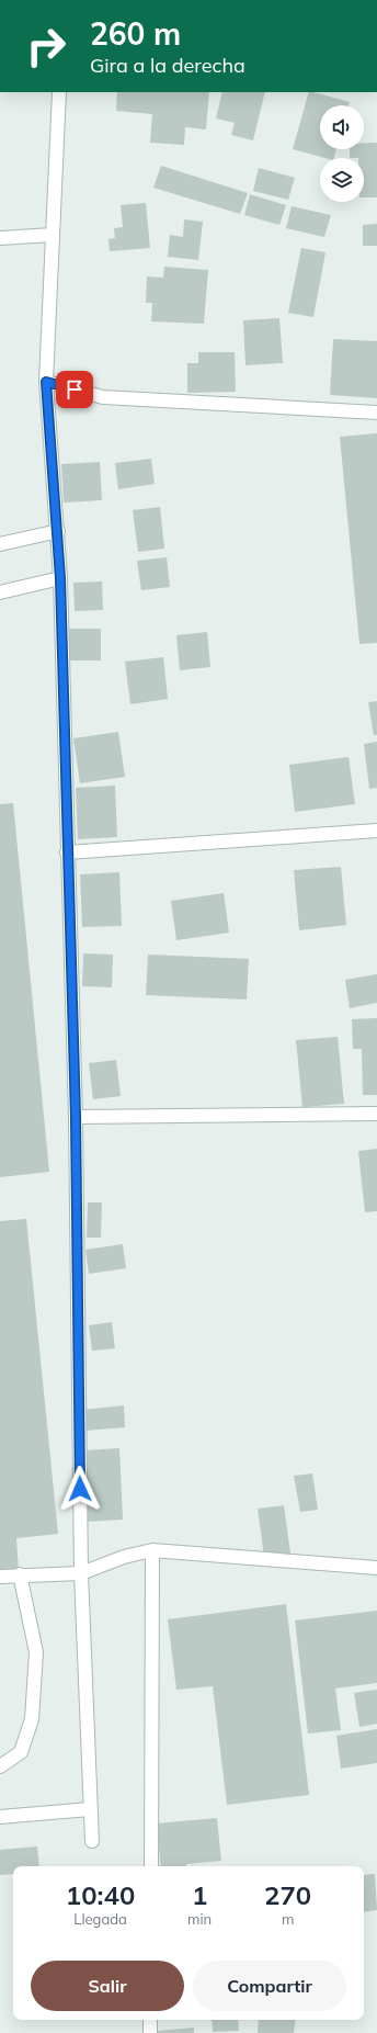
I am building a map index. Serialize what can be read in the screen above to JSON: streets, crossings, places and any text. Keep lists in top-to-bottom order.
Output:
{
  "page": {
    "turn": ["260 m", "Gira a la derecha"],
    "eta": [
      "10:40",
      "Llegada",
      "1",
      "min",
      "270",
      "m"
    ],
    "buttons": ["Salir", "Compartir"]
  }
}
